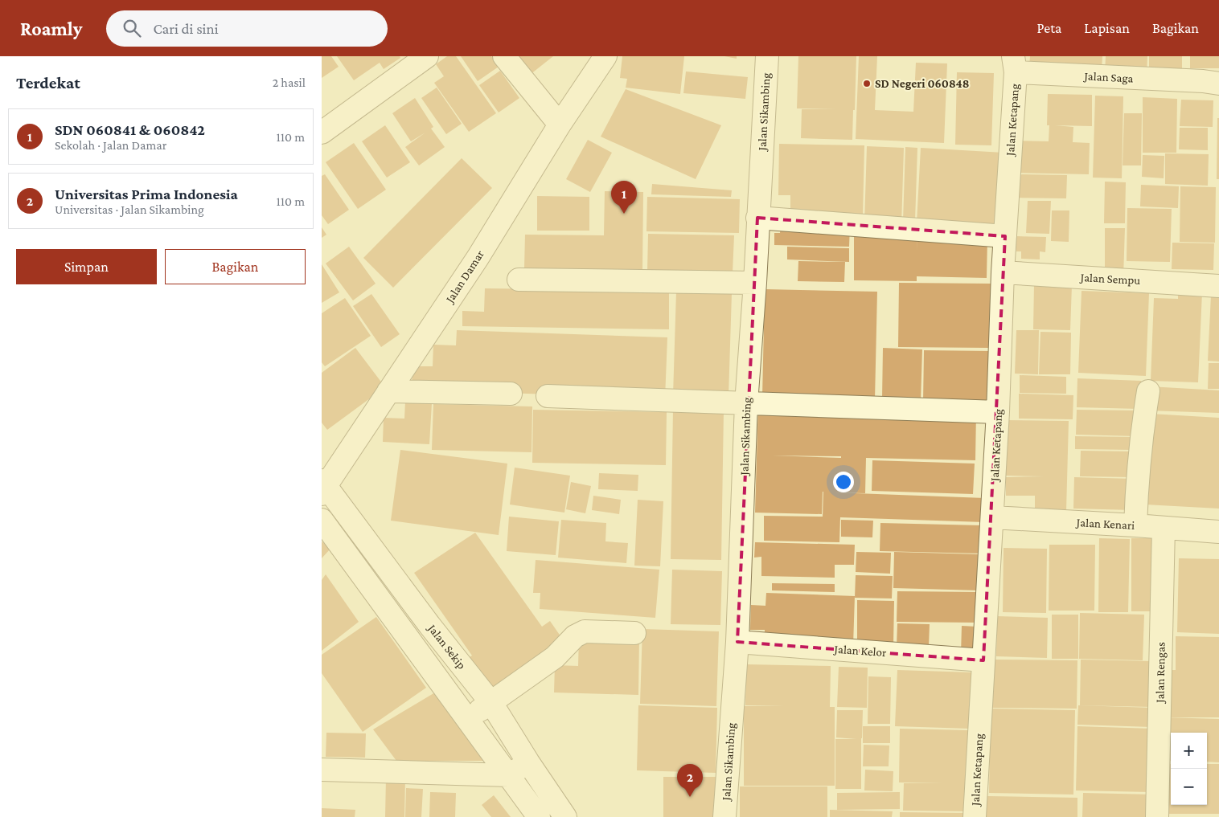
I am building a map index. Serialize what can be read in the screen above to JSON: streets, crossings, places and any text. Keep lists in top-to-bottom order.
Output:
{
  "streets": {
    "street": [
      "Jalan Saga",
      "Jalan Sikambing",
      "Jalan Ketapang",
      "Jalan Damar",
      "Jalan Sempu",
      "Jalan Kenari",
      "Jalan Sekip",
      "Jalan Kelor",
      "Jalan Rengas"
    ]
  },
  "crossings": [
    ["Jalan Saga", "Jalan Ketapang"],
    ["Jalan Sikambing", "Jalan Kelor"],
    ["Jalan Ketapang", "Jalan Sempu"],
    ["Jalan Ketapang", "Jalan Kenari"],
    ["Jalan Ketapang", "Jalan Kelor"],
    ["Jalan Damar", "Jalan Sekip"],
    ["Jalan Kenari", "Jalan Rengas"]
  ],
  "places": ["SD Negeri 060848"],
  "page": {
    "header": "Roamly",
    "search": "Cari di sini",
    "nav": ["Peta", "Lapisan", "Bagikan"],
    "heading": ["Terdekat", "2 hasil"],
    "list": [
      {
        "mark": "1",
        "name": "SDN 060841 & 060842",
        "note": "Sekolah · Jalan Damar",
        "value": "110 m"
      },
      {
        "mark": "2",
        "name": "Universitas Prima Indonesia",
        "note": "Universitas · Jalan Sikambing",
        "value": "110 m"
      }
    ],
    "pins": ["1", "2"],
    "buttons": ["Simpan", "Bagikan"],
    "map_buttons": ["+", "−"]
  }
}
